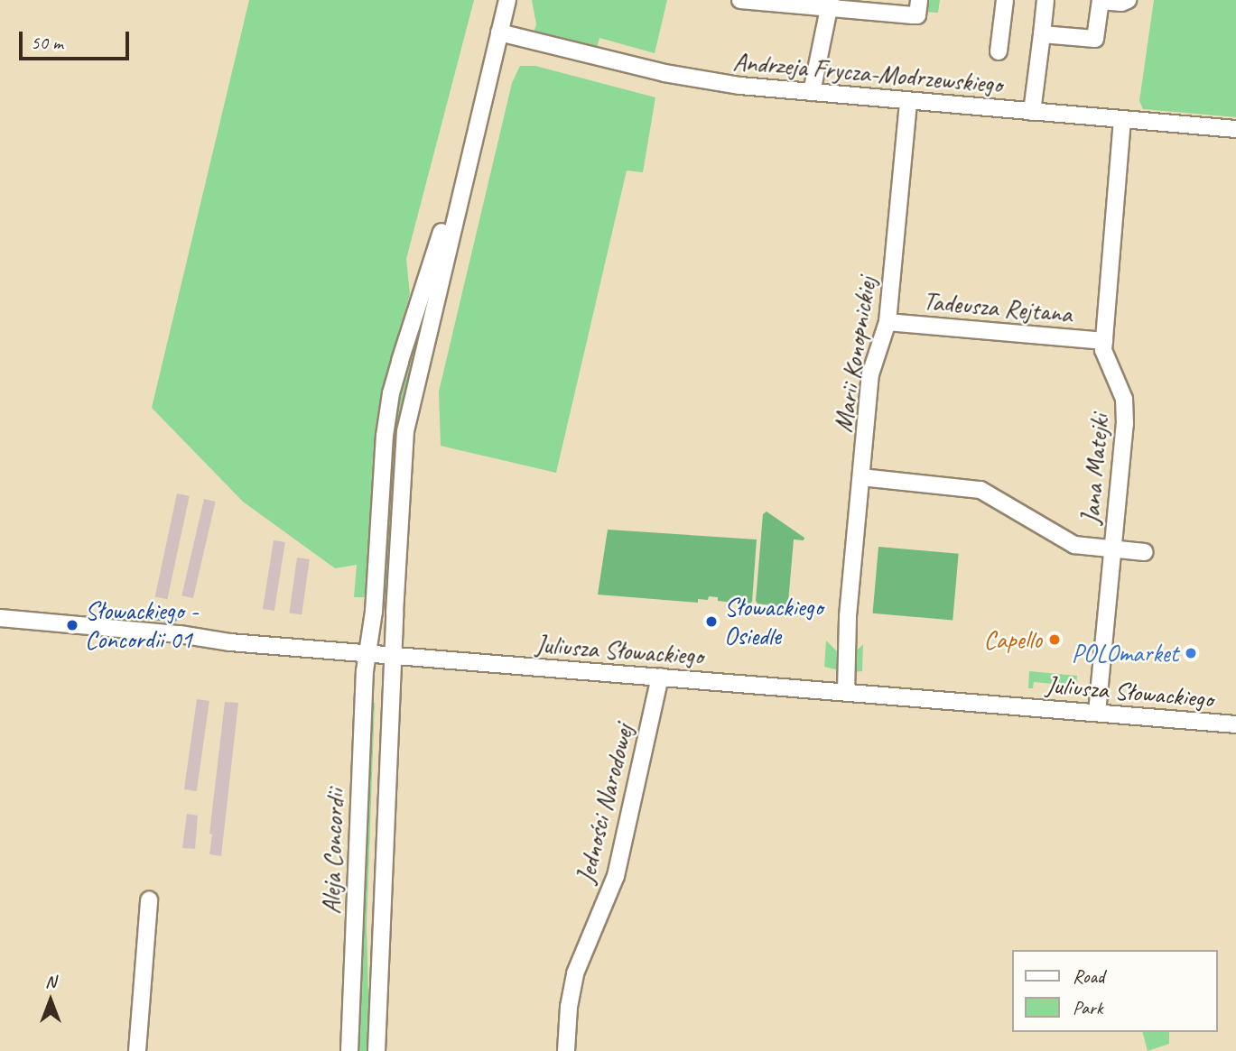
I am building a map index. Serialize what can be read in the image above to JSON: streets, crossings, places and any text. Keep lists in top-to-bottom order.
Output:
{
  "streets": {
    "street": [
      "Andrzeja Frycza-Modrzewskiego",
      "Tadeusza Rejtana",
      "Marii Konopnickiej",
      "Jana Matejki",
      "Juliusza Słowackiego",
      "Jedności Narodowej",
      "Aleja Concordii"
    ]
  },
  "crossings": [
    ["Andrzeja Frycza-Modrzewskiego", "Marii Konopnickiej"],
    ["Andrzeja Frycza-Modrzewskiego", "Jana Matejki"],
    ["Tadeusza Rejtana", "Marii Konopnickiej"],
    ["Tadeusza Rejtana", "Jana Matejki"],
    ["Marii Konopnickiej", "Juliusza Słowackiego"],
    ["Jana Matejki", "Juliusza Słowackiego"],
    ["Juliusza Słowackiego", "Jedności Narodowej"],
    ["Juliusza Słowackiego", "Aleja Concordii"]
  ],
  "places": [
    "Słowackiego Osiedle",
    "Słowackiego - Concordii 01",
    "Capello",
    "POLOmarket"
  ],
  "legend": ["Road", "Park"],
  "scale_bar": "50 m",
  "north": "top"
}
